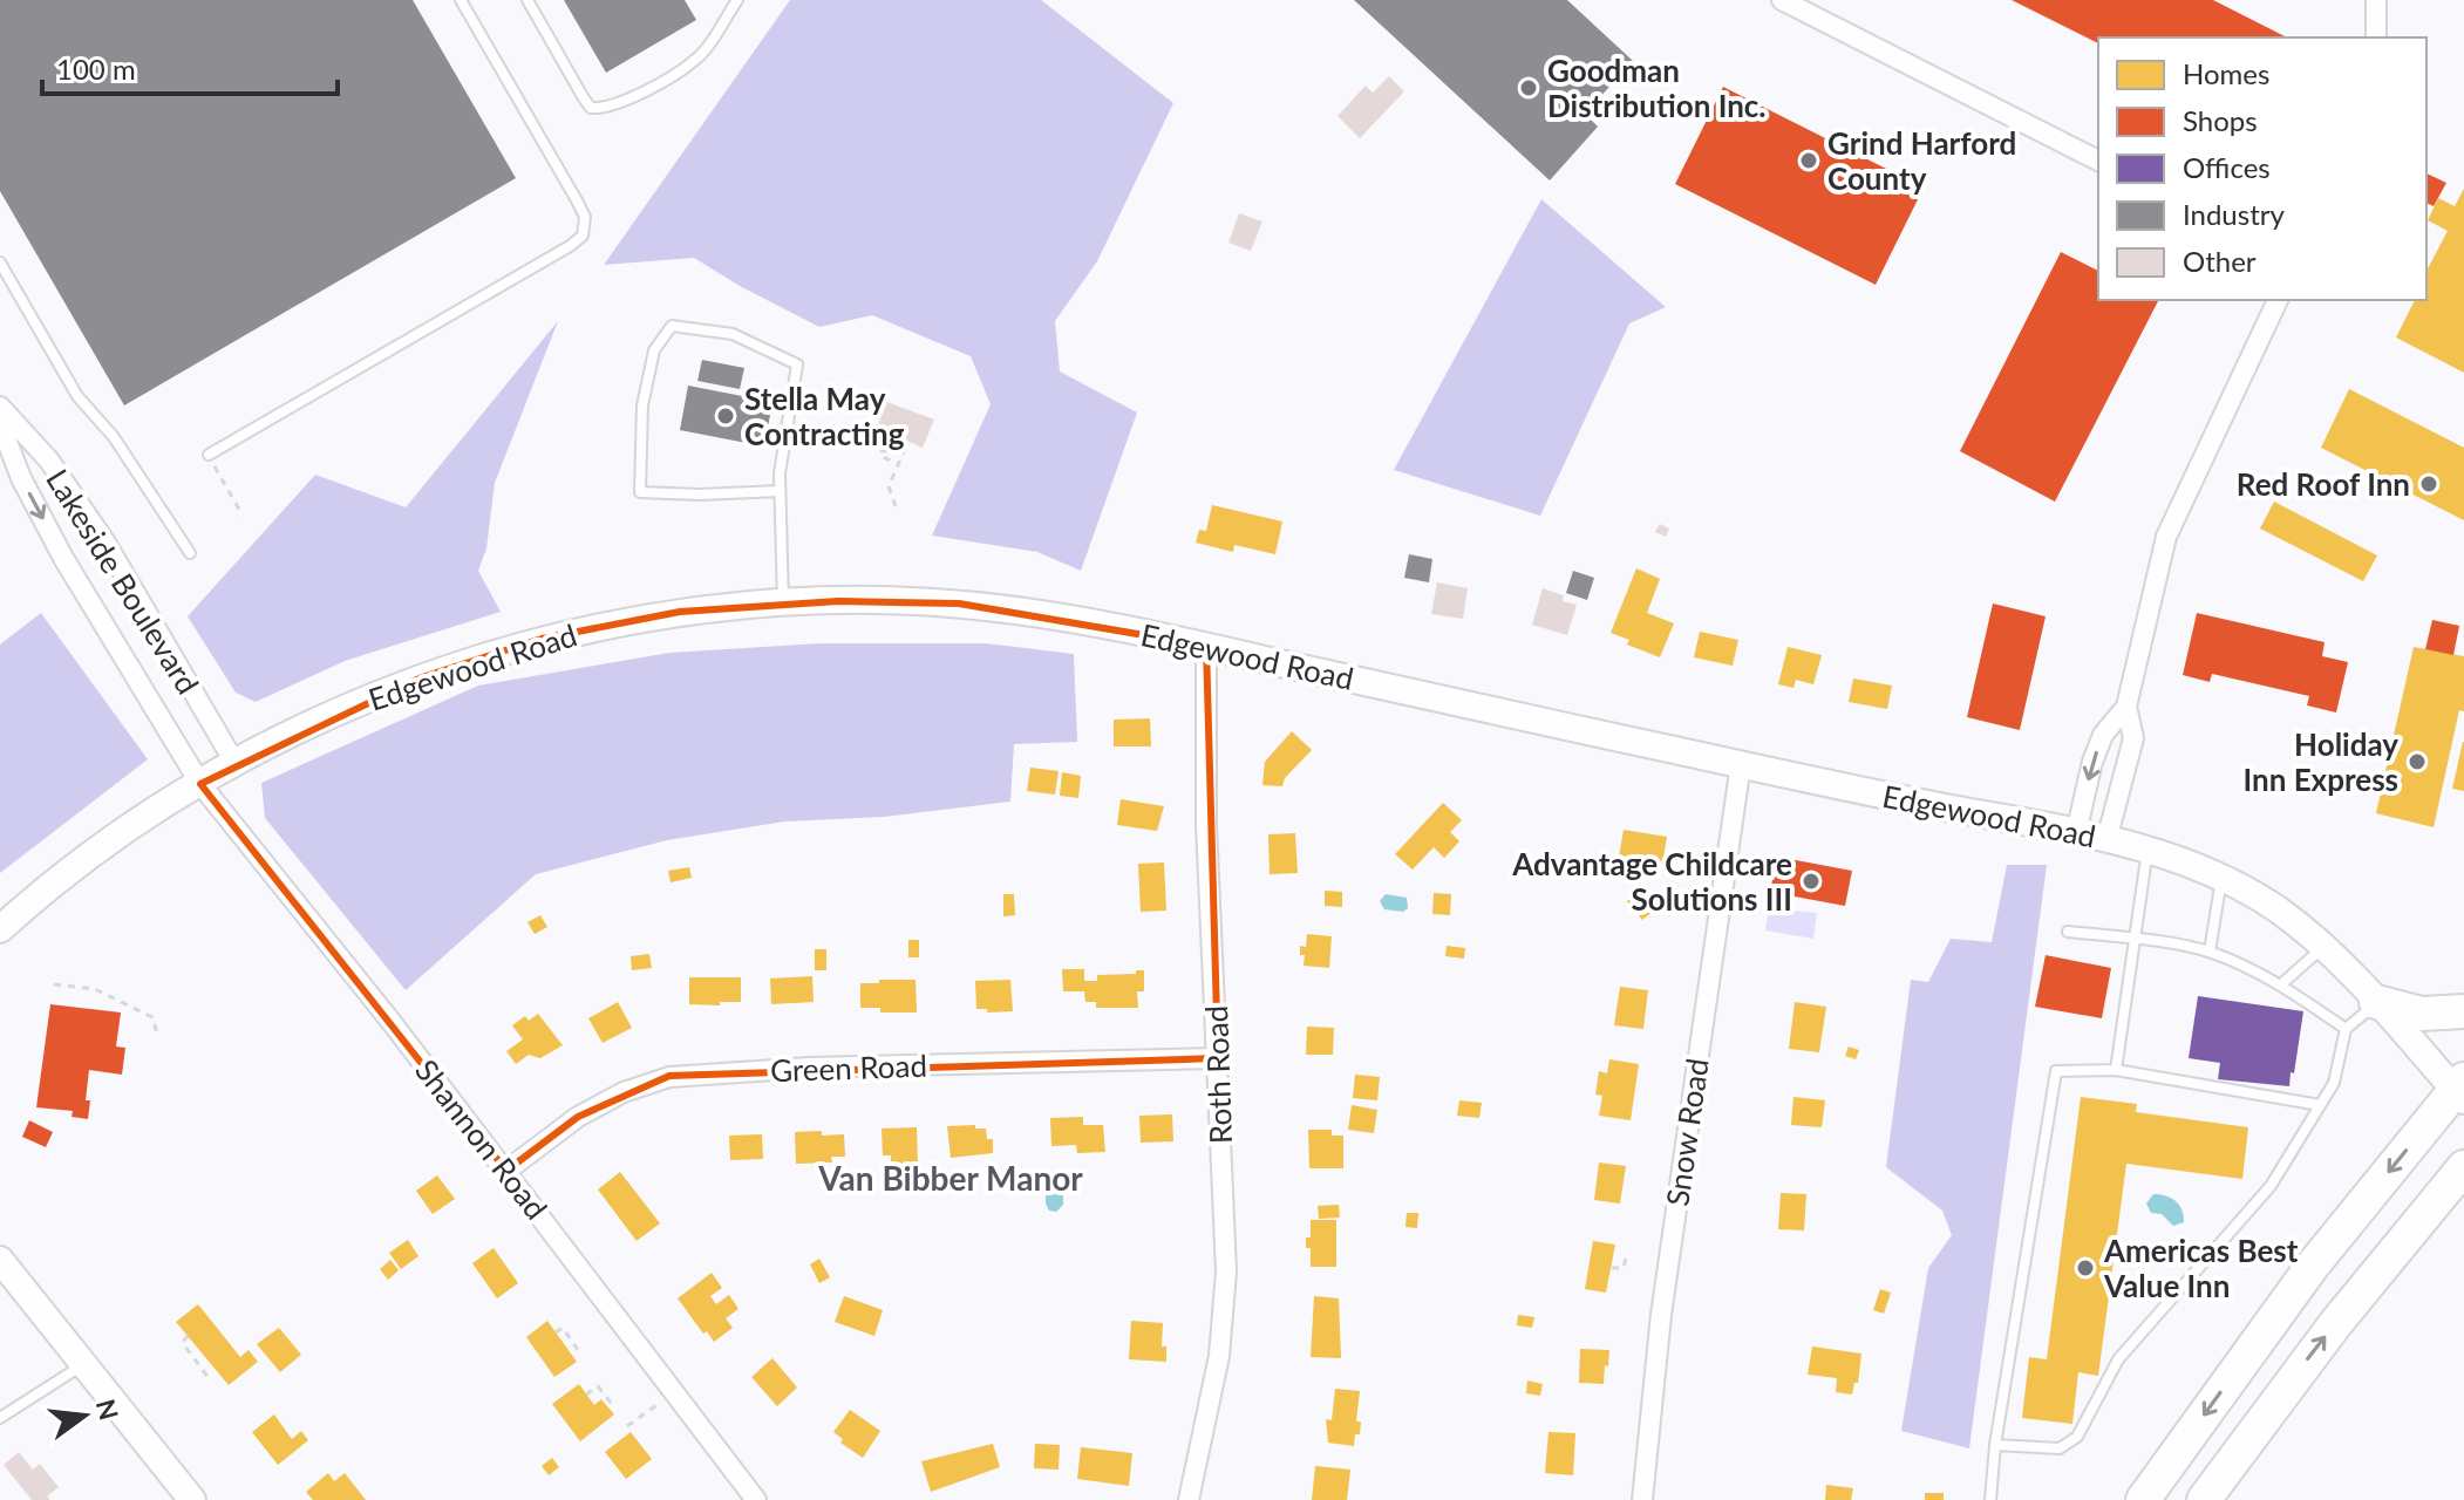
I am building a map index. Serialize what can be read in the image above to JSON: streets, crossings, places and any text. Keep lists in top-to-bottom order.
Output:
{
  "streets": {
    "street": [
      "Lakeside Boulevard",
      "Edgewood Road",
      "Green Road",
      "Roth Road",
      "Snow Road",
      "Shannon Road"
    ]
  },
  "crossings": [
    ["Lakeside Boulevard", "Edgewood Road"],
    ["Lakeside Boulevard", "Shannon Road"],
    ["Edgewood Road", "Roth Road"],
    ["Edgewood Road", "Snow Road"],
    ["Edgewood Road", "Shannon Road"],
    ["Green Road", "Roth Road"],
    ["Green Road", "Shannon Road"]
  ],
  "districts": ["Van Bibber Manor"],
  "places": [
    "Goodman Distribution Inc.",
    "Grind Harford County",
    "Stella May Contracting",
    "Red Roof Inn",
    "Holiday Inn Express",
    "Advantage Childcare Solutions III",
    "Americas Best Value Inn"
  ],
  "legend": [
    "Homes",
    "Shops",
    "Offices",
    "Industry",
    "Other"
  ],
  "scale_bar": "100 m",
  "north": "right"
}
